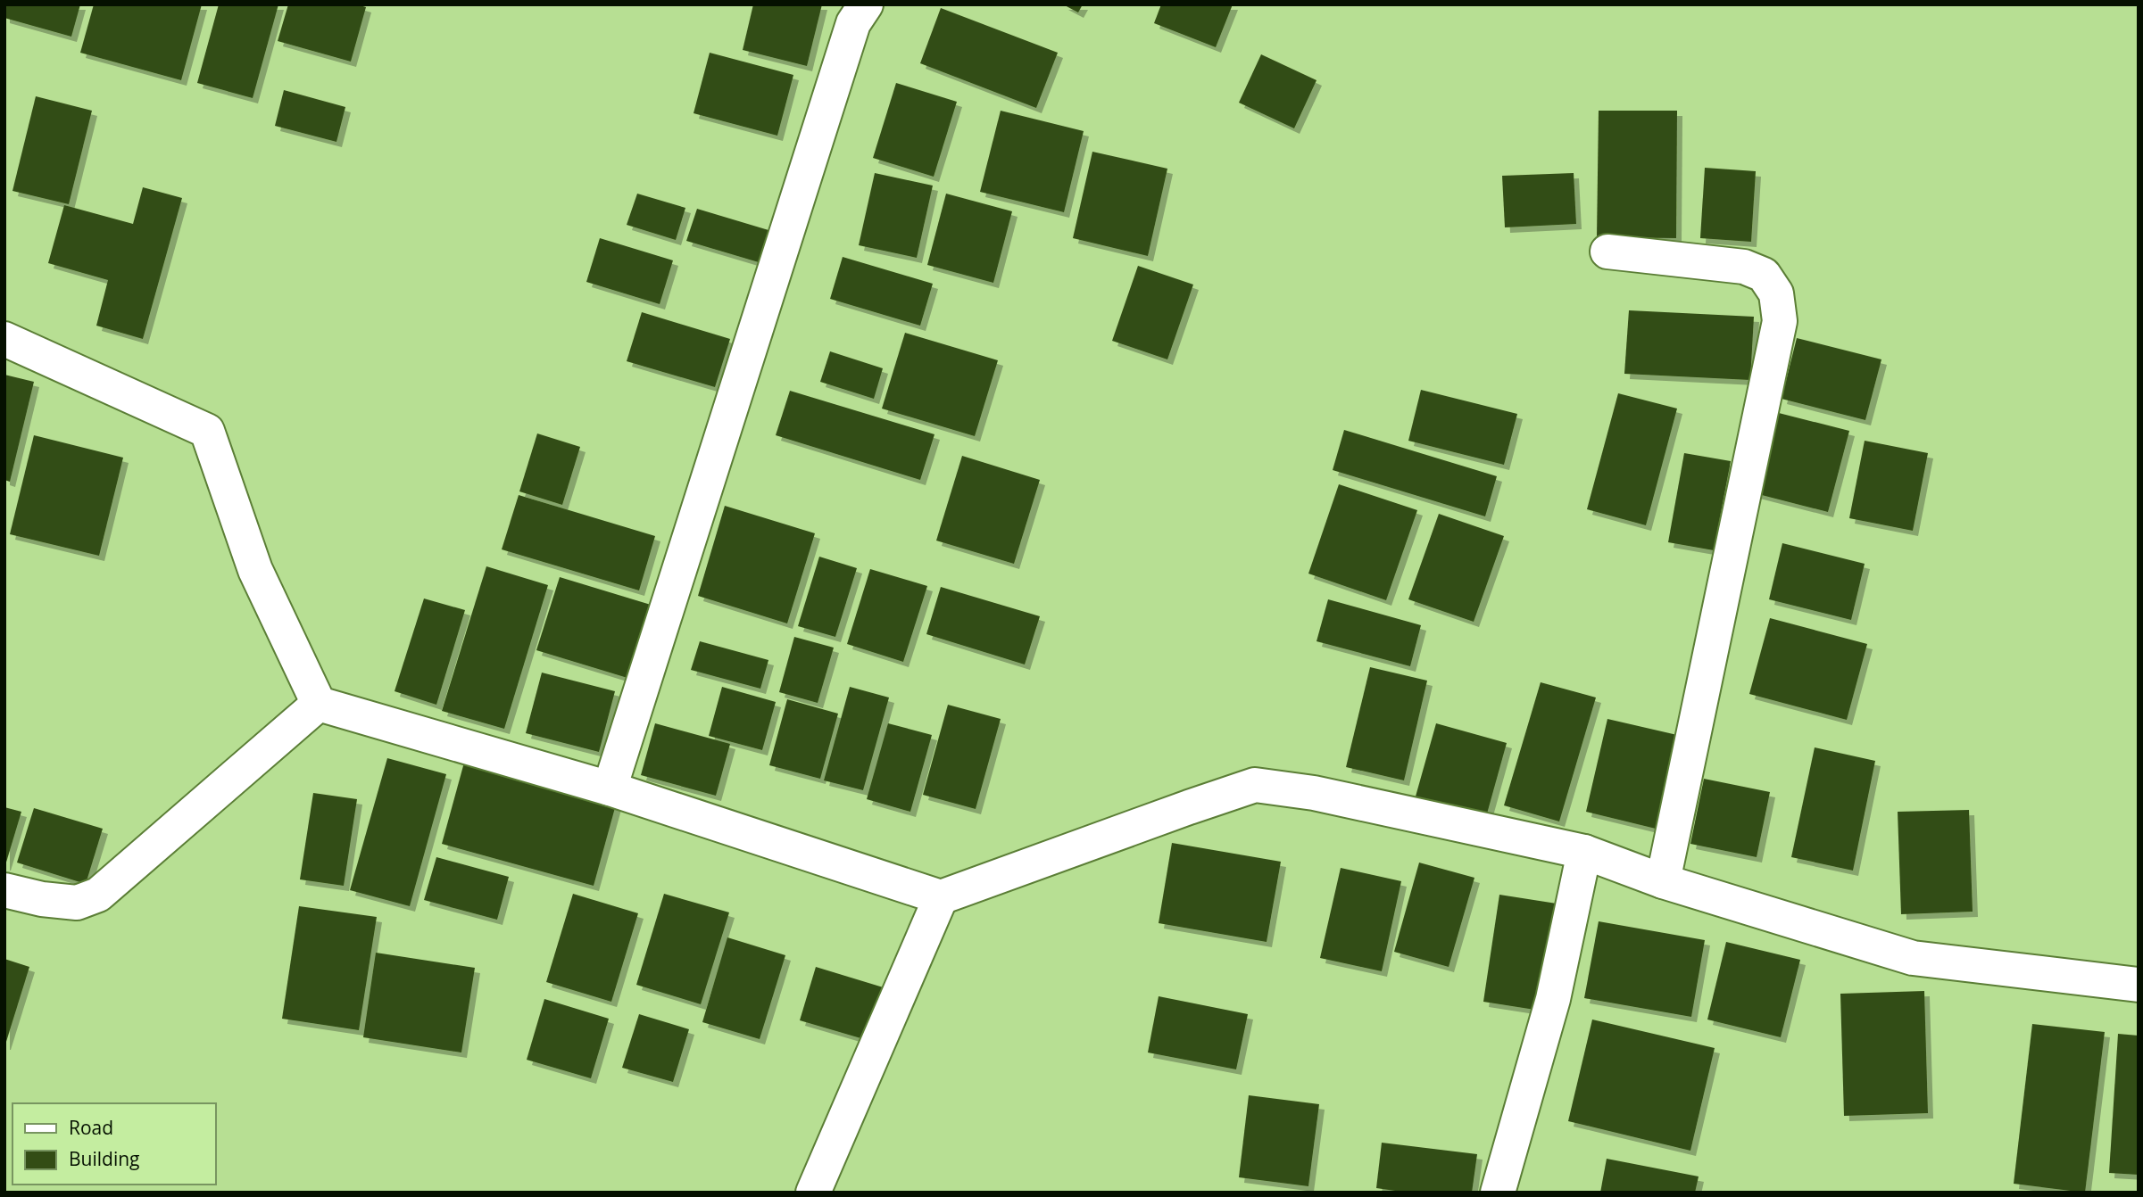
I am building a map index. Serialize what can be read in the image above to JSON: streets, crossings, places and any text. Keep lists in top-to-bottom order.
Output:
{
  "legend": ["Road", "Building"]
}
